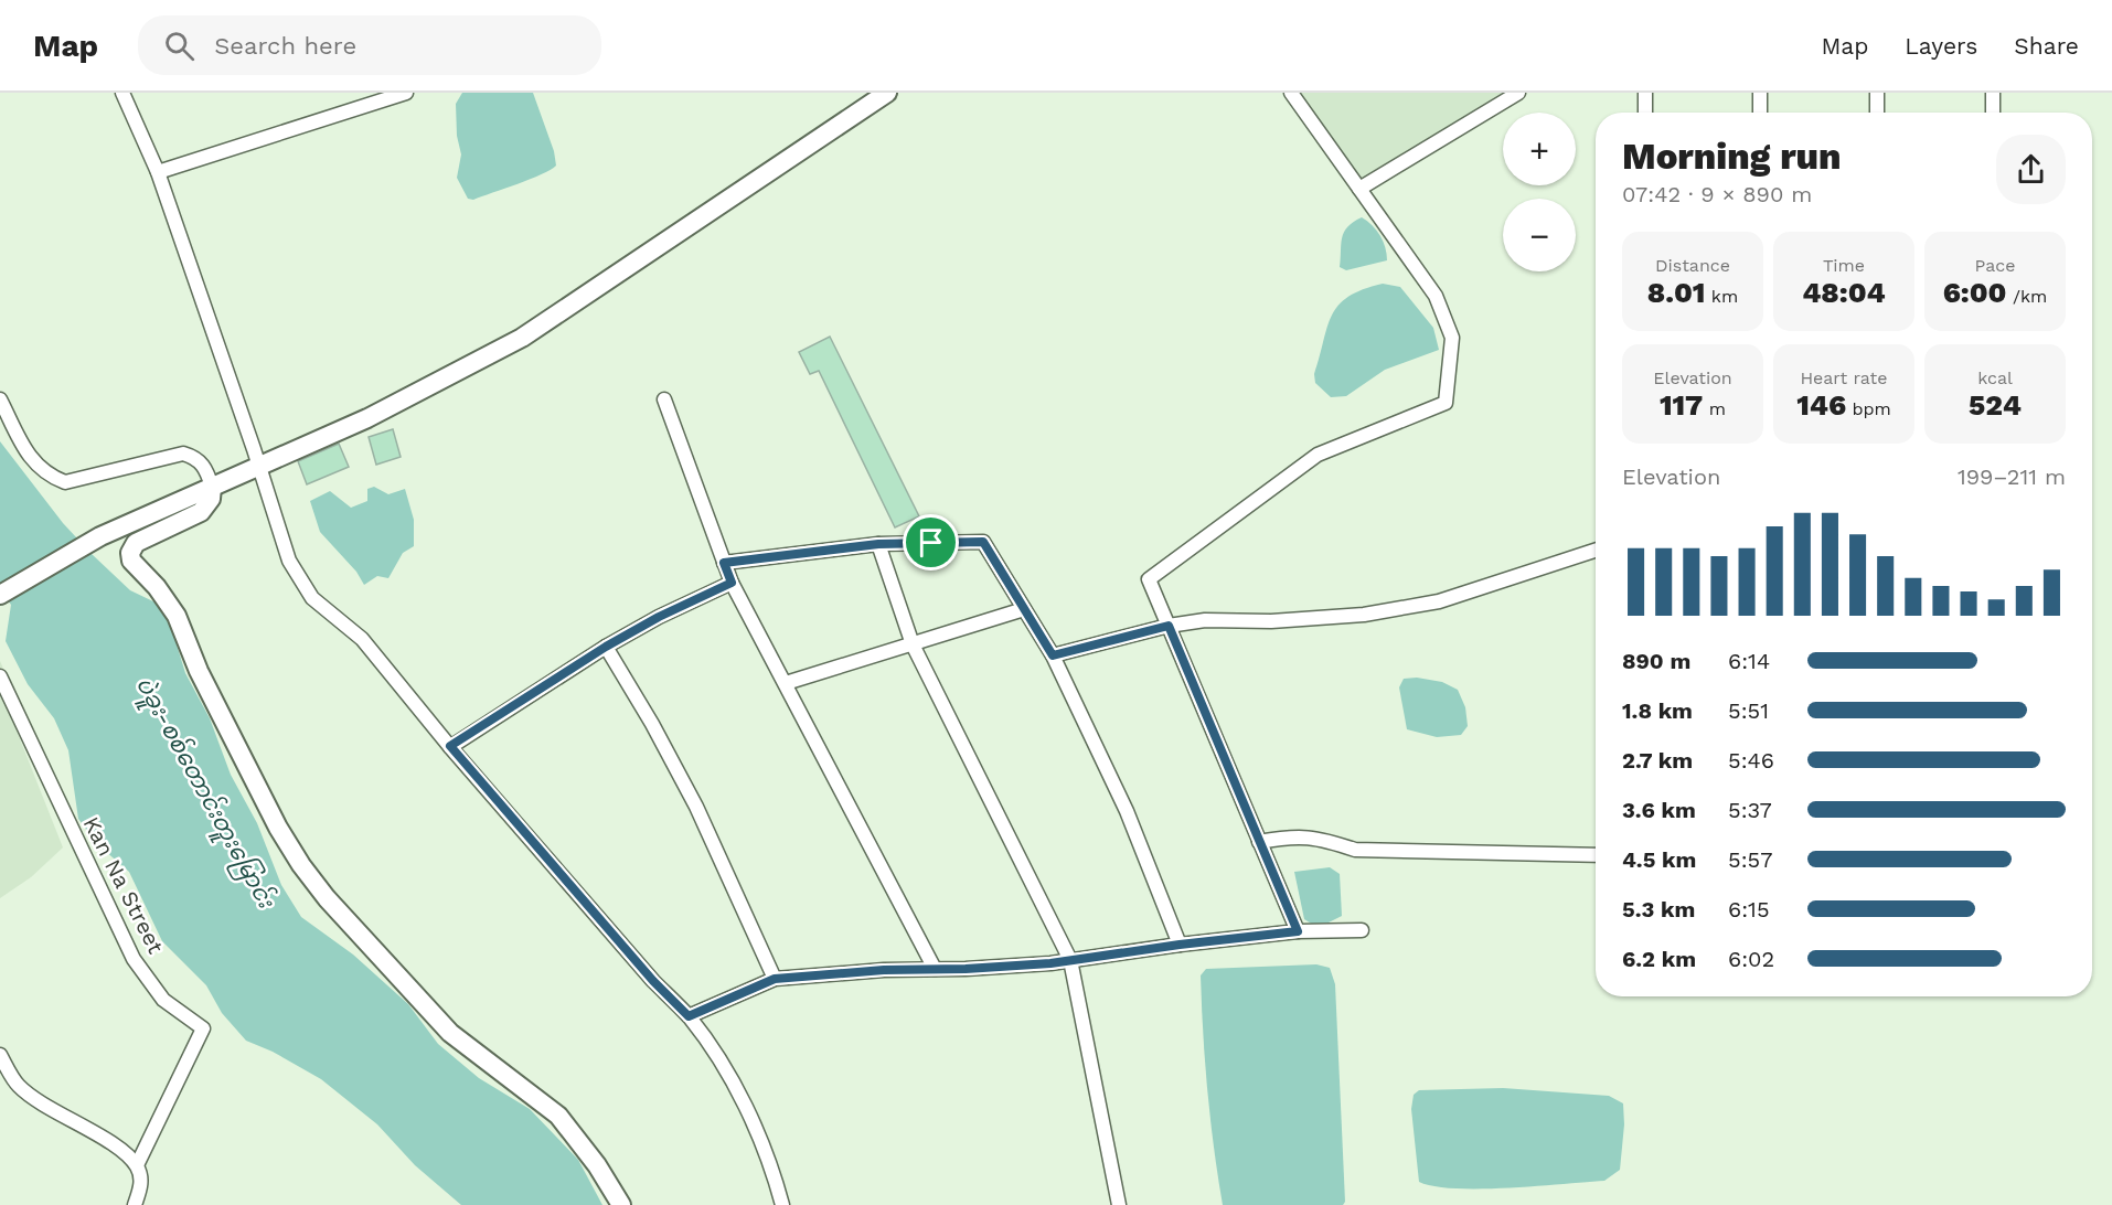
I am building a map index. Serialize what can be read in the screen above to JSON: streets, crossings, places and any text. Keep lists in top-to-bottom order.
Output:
{
  "streets": {
    "street": ["Kan Na Street"]
  },
  "water": ["ပဲခူး-စစ်တောင်းတူးမြောင်း"],
  "page": {
    "header": "Map",
    "search": "Search here",
    "nav": ["Map", "Layers", "Share"],
    "map_buttons": ["+", "−"],
    "heading": ["Morning run", "07:42 · 9 × 890 m"],
    "stats": [
      ["Distance", "8.01 km"],
      ["Time", "48:04"],
      ["Pace", "6:00 /km"],
      ["Elevation", "117 m"],
      ["Heart rate", "146 bpm"],
      ["kcal", "524"]
    ],
    "chart": ["Elevation", "199–211 m"],
    "list": [
      {
        "name": "890 m",
        "note": "6:14"
      },
      {
        "name": "1.8 km",
        "note": "5:51"
      },
      {
        "name": "2.7 km",
        "note": "5:46"
      },
      {
        "name": "3.6 km",
        "note": "5:37"
      },
      {
        "name": "4.5 km",
        "note": "5:57"
      },
      {
        "name": "5.3 km",
        "note": "6:15"
      },
      {
        "name": "6.2 km",
        "note": "6:02"
      }
    ]
  }
}
